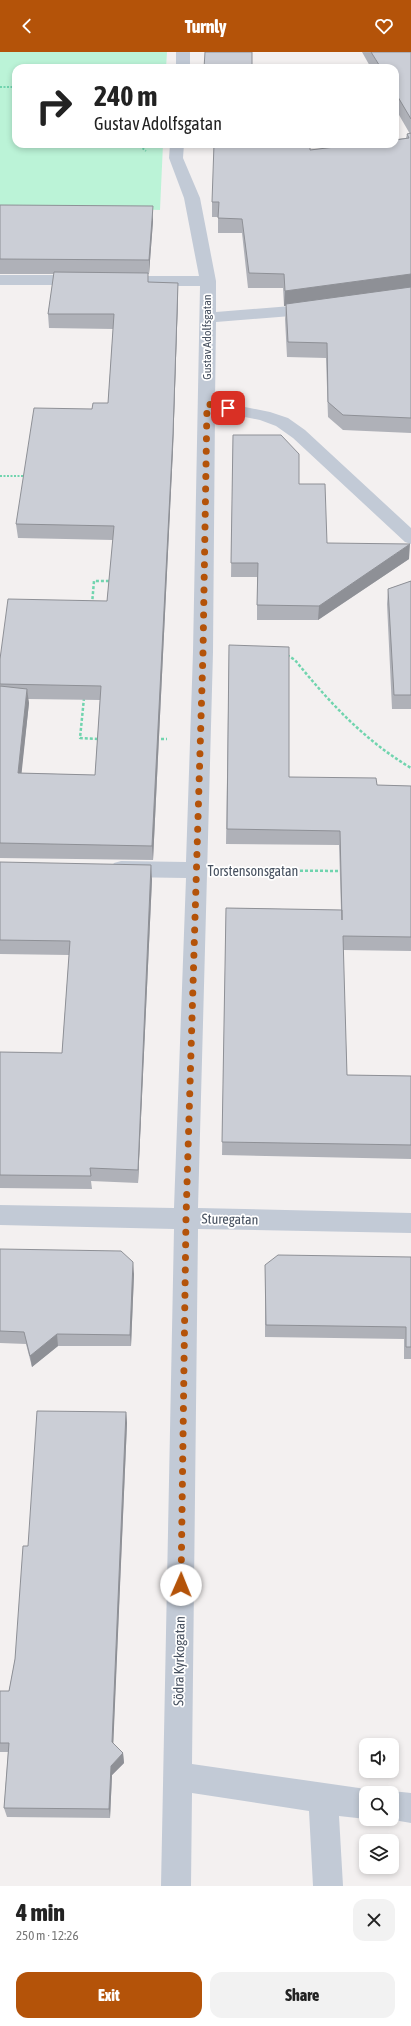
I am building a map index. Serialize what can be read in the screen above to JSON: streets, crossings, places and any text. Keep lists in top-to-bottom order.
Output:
{
  "streets": {
    "street": [
      "Gustav Adolfsgatan",
      "Torstensonsgatan",
      "Sturegatan",
      "Södra Kyrkogatan"
    ]
  },
  "crossings": [
    ["Gustav Adolfsgatan", "Södra Kyrkogatan"],
    ["Torstensonsgatan", "Södra Kyrkogatan"],
    ["Sturegatan", "Södra Kyrkogatan"]
  ],
  "page": {
    "header": "Turnly",
    "turn": ["240 m", "Gustav Adolfsgatan"],
    "heading": ["4 min", "250 m · 12:26"],
    "buttons": ["Exit", "Share"]
  }
}
